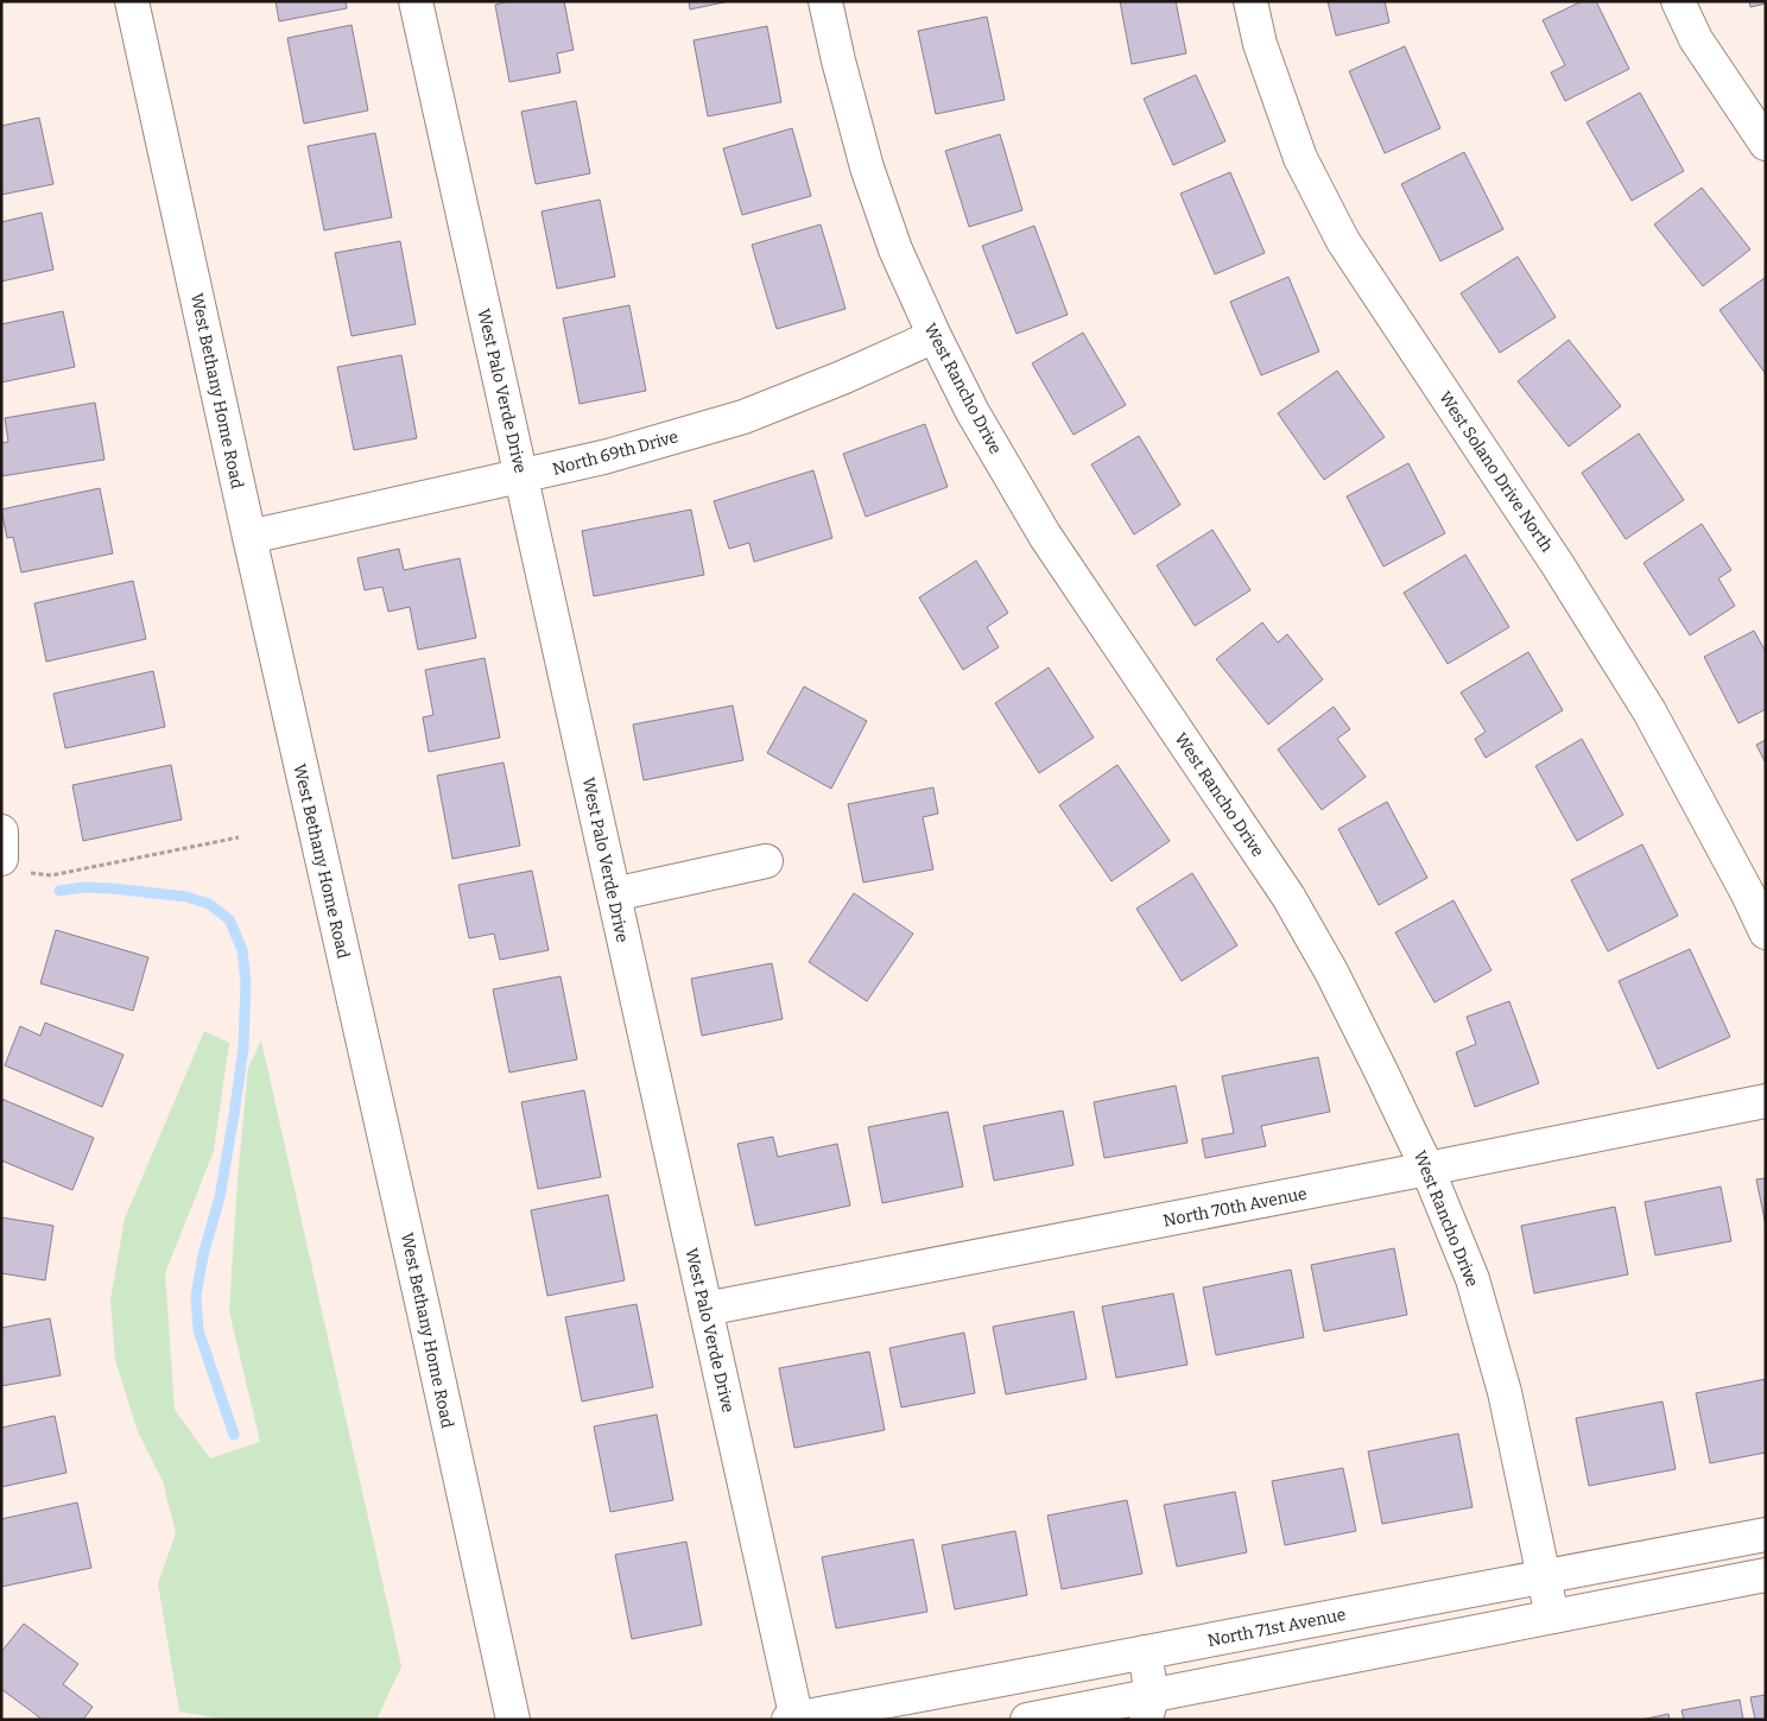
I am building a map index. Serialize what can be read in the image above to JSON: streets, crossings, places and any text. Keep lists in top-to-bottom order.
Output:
{
  "streets": {
    "street": [
      "West Rancho Drive",
      "West Bethany Home Road",
      "West Palo Verde Drive",
      "North 69th Drive",
      "West Solano Drive North",
      "North 70th Avenue",
      "North 71st Avenue"
    ]
  },
  "crossings": [
    ["West Rancho Drive", "North 69th Drive"],
    ["West Rancho Drive", "North 70th Avenue"],
    ["West Rancho Drive", "North 71st Avenue"],
    ["West Bethany Home Road", "North 69th Drive"],
    ["West Palo Verde Drive", "North 69th Drive"],
    ["West Palo Verde Drive", "North 70th Avenue"],
    ["West Palo Verde Drive", "North 71st Avenue"]
  ]
}
